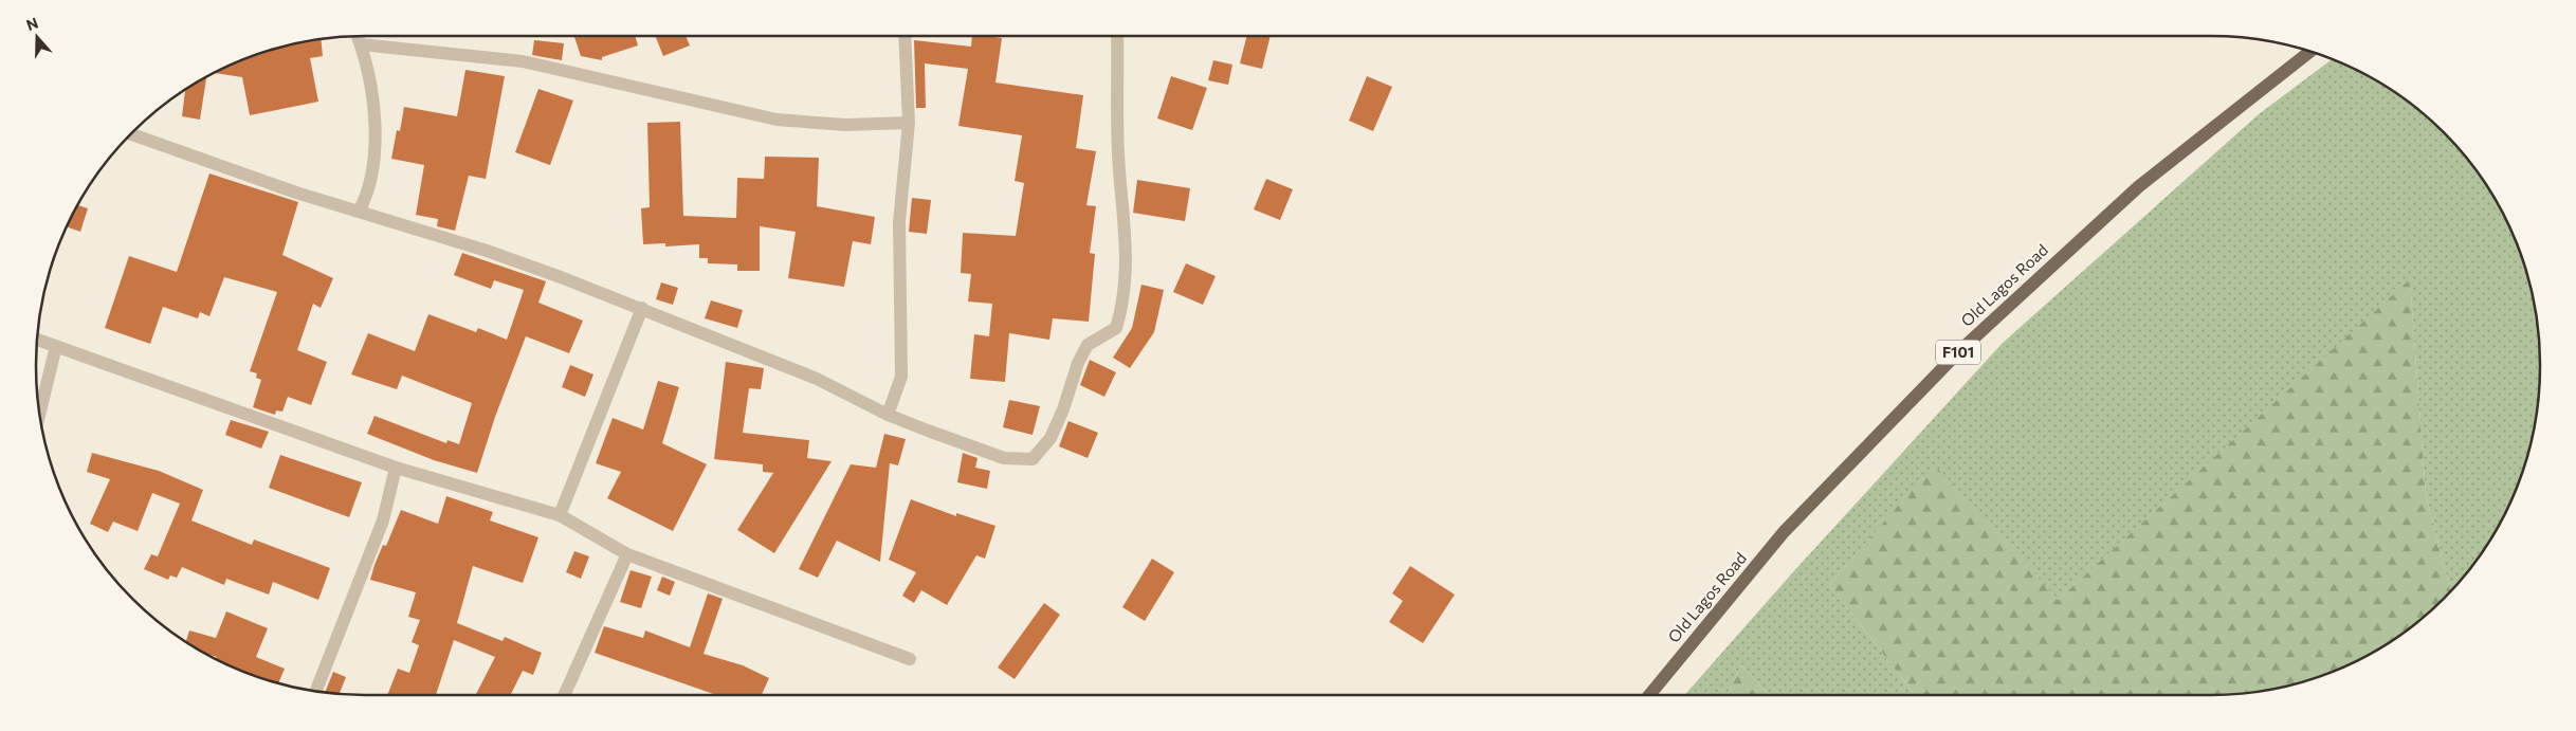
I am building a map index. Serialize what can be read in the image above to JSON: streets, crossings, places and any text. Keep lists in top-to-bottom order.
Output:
{
  "streets": {
    "main road": ["Old Lagos Road", "F101"]
  },
  "north": "top"
}
